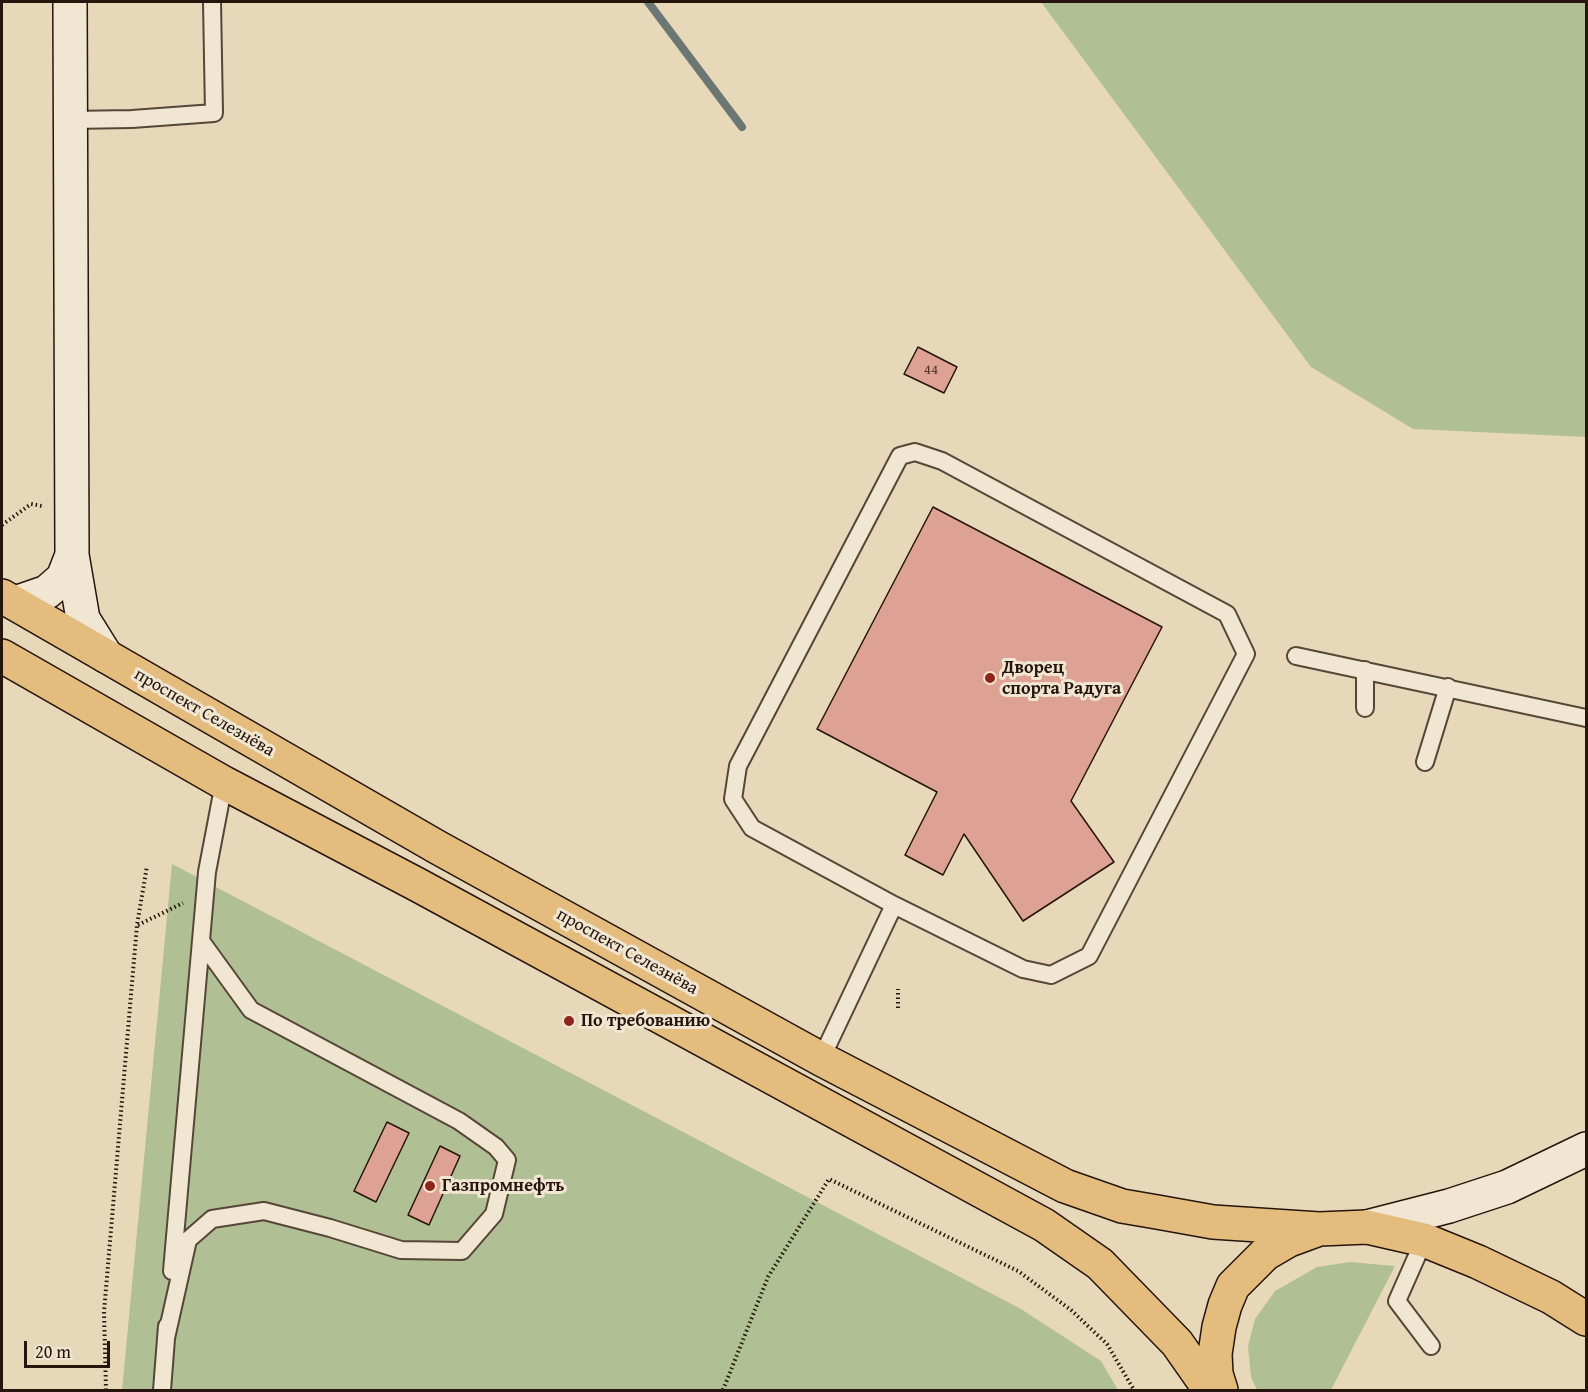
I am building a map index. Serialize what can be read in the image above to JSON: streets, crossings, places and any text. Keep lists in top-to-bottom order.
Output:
{
  "streets": {
    "main road": ["проспект Селезнёва"]
  },
  "places": ["Дворец спорта Радуга", "По требованию", "Газпромнефть"],
  "house_numbers": ["44"],
  "scale_bar": "20 m"
}
